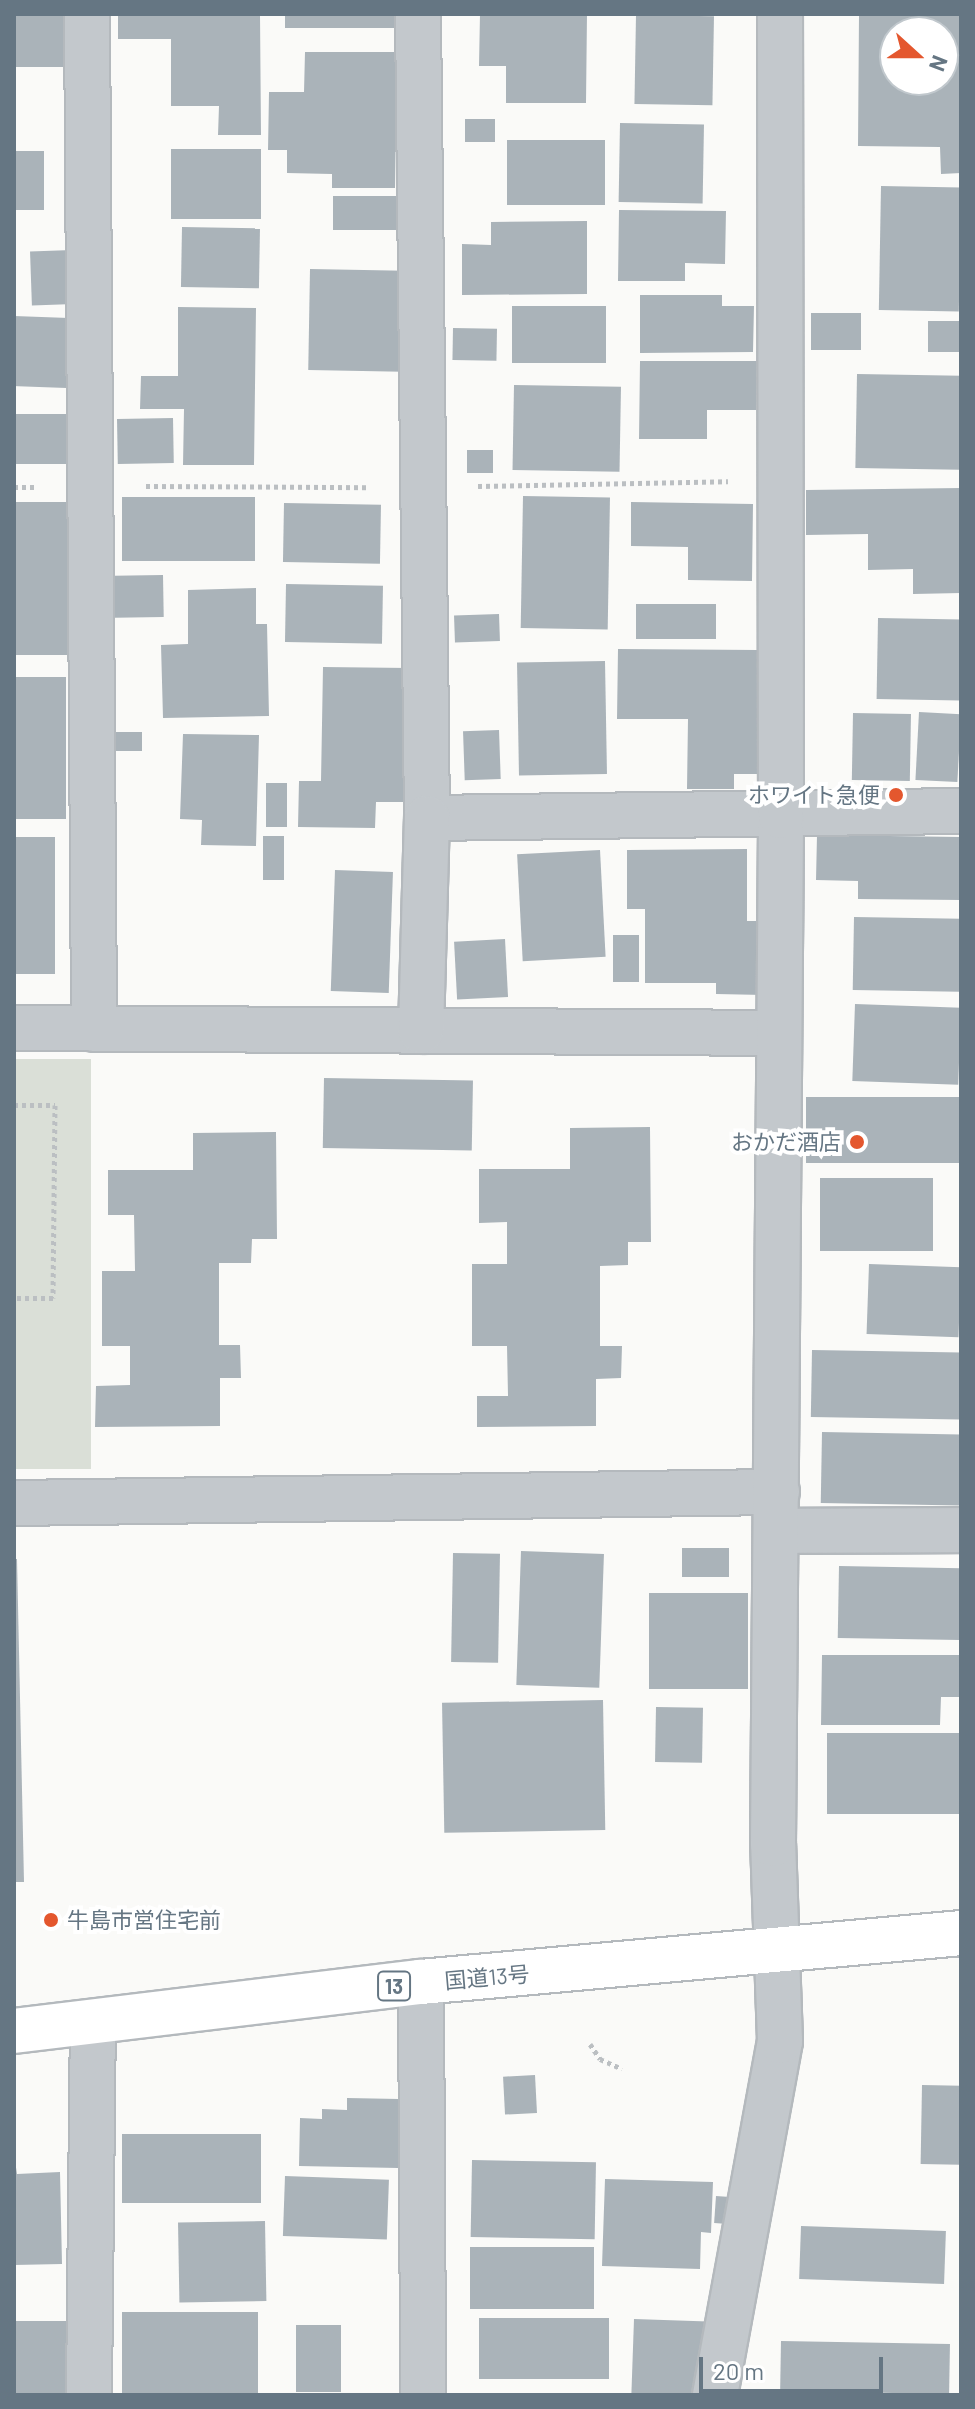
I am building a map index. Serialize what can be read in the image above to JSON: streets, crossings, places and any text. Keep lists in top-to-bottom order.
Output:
{
  "streets": {
    "highway": ["国道13号", "13"]
  },
  "places": ["ホワイト急便", "おかだ酒店", "牛島市営住宅前"],
  "scale_bar": "20 m",
  "north": "right"
}
